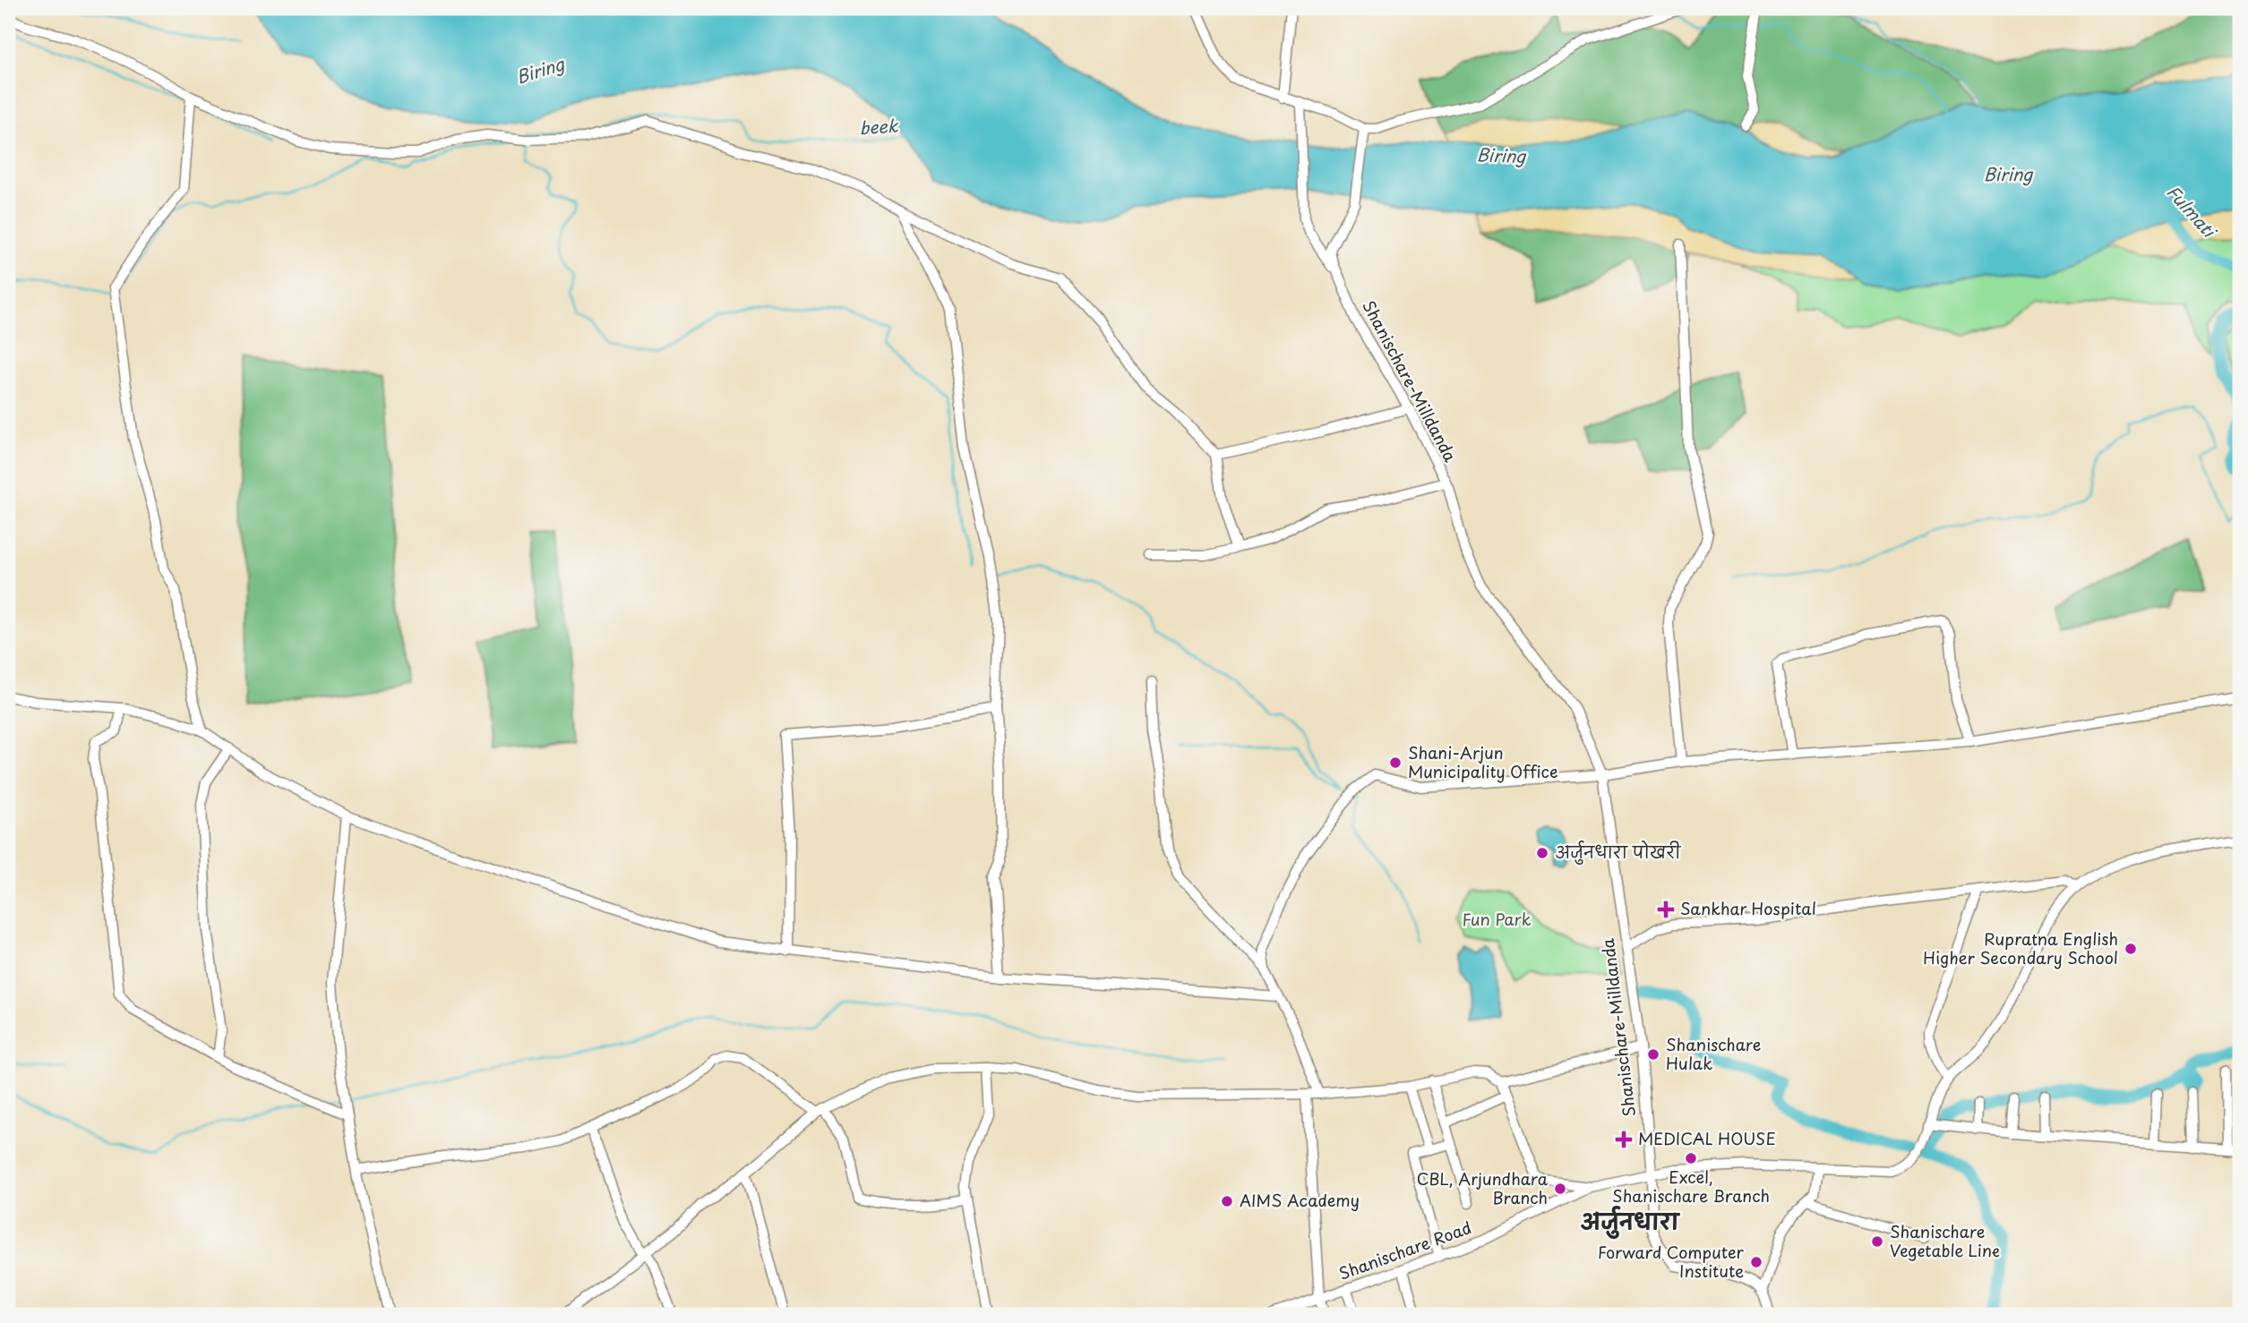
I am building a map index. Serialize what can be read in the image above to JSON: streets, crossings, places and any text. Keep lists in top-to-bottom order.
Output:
{
  "streets": {
    "street": ["Shanischare-Milldanda", "Shanischare Road"]
  },
  "crossings": [
    ["Shanischare-Milldanda", "Shanischare Road"]
  ],
  "districts": ["अर्जुनधारा"],
  "water": ["Biring", "beek", "Fulmati"],
  "parks": ["Fun Park"],
  "places": {
    "other": [
      "Shani-Arjun Municipality Office",
      "अर्जुनधारा पोखरी",
      "Rupratna English Higher Secondary School",
      "Shanischare Hulak",
      "Excel, Shanischare Branch",
      "CBL, Arjundhara Branch",
      "AIMS Academy",
      "Shanischare Vegetable Line",
      "Forward Computer Institute"
    ],
    "health": ["Sankhar Hospital", "MEDICAL HOUSE"]
  }
}
